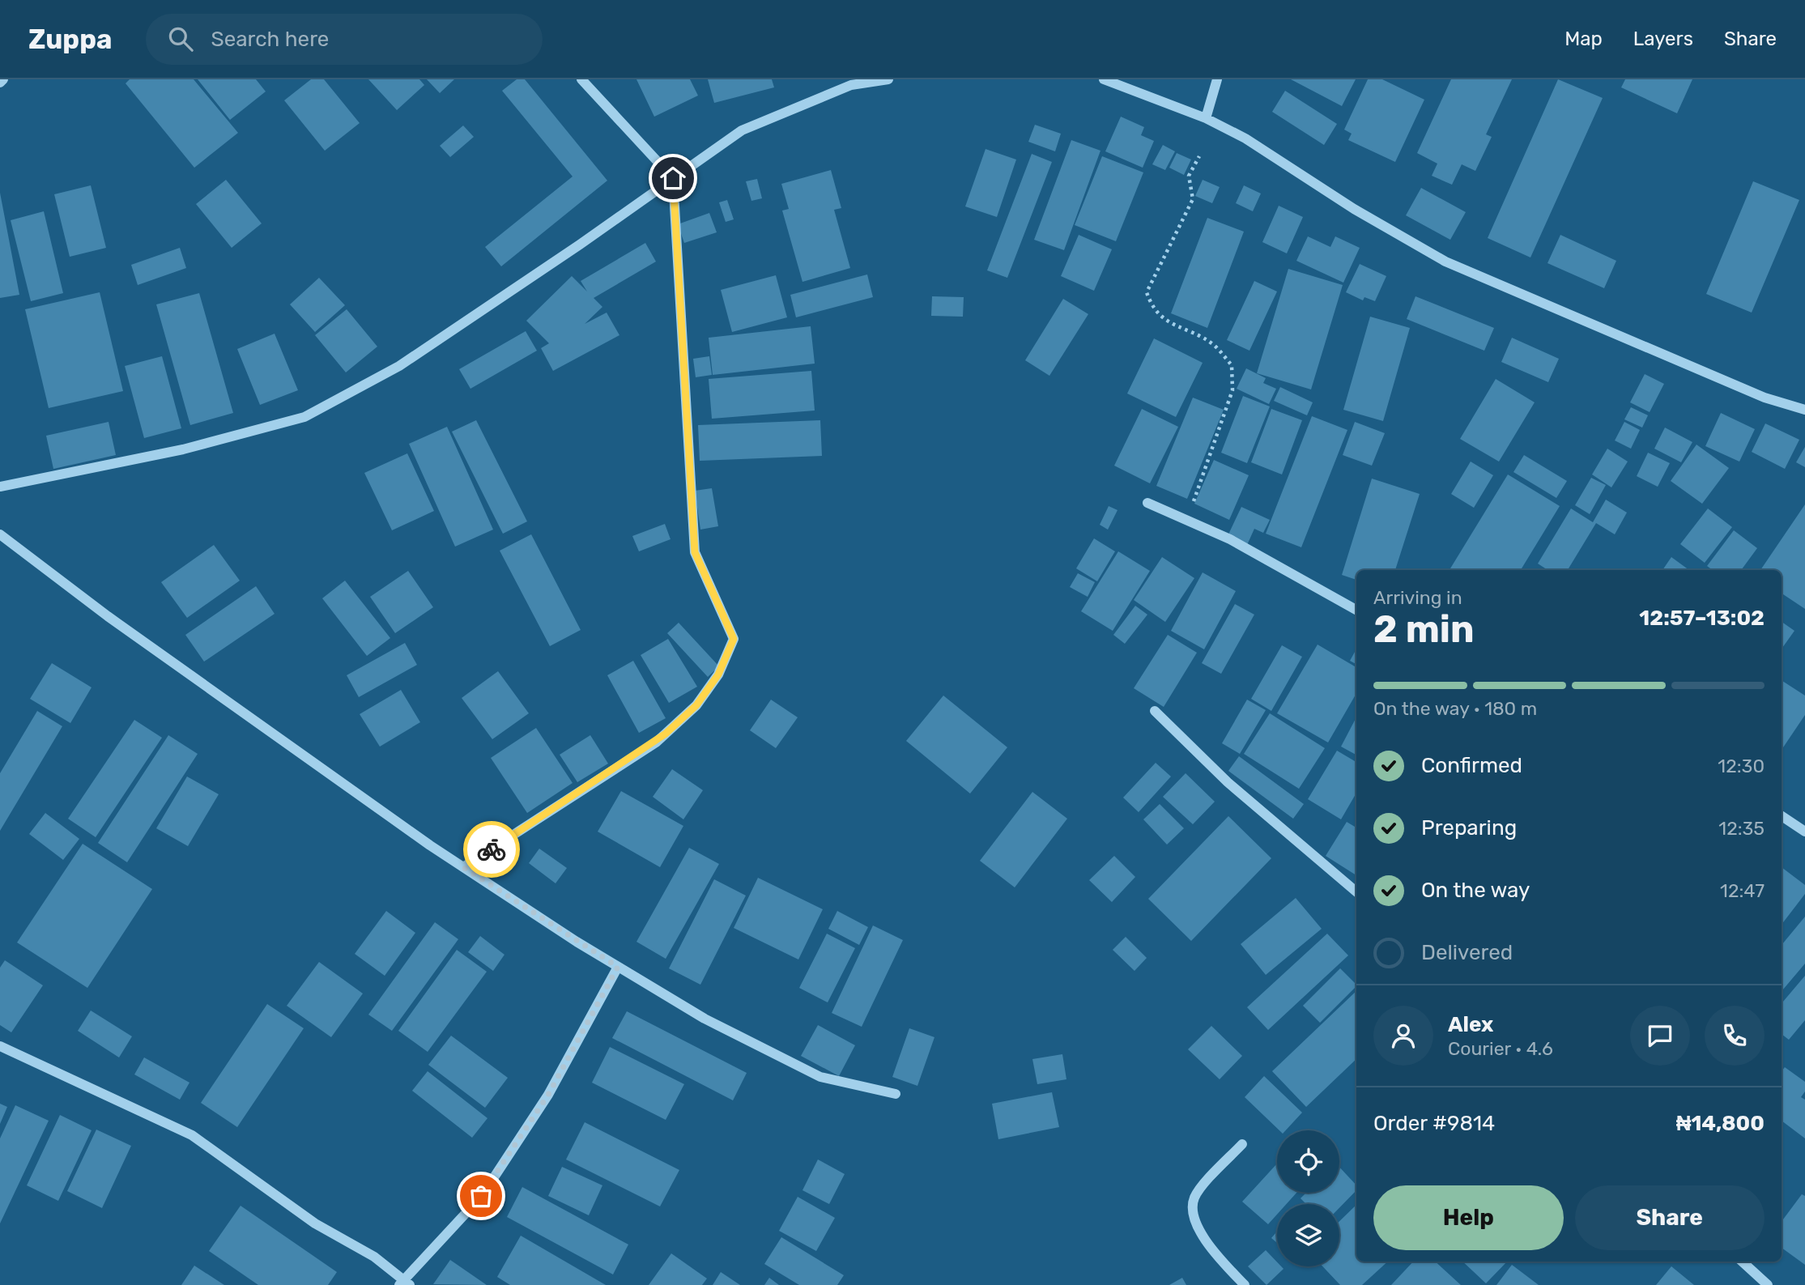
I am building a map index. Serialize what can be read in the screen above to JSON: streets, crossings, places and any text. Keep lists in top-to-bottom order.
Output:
{
  "page": {
    "header": "Zuppa",
    "search": "Search here",
    "nav": ["Map", "Layers", "Share"],
    "heading": ["2 min", "Arriving in", "12:57–13:02"],
    "panel": [
      "Alex",
      "Courier · 4.6",
      "Order #9814",
      "₦14,800"
    ],
    "bar": "On the way · 180 m",
    "list": [
      ["Confirmed", "12:30"],
      ["Preparing", "12:35"],
      ["On the way", "12:47"],
      "Delivered"
    ],
    "buttons": ["Help", "Share"]
  }
}
